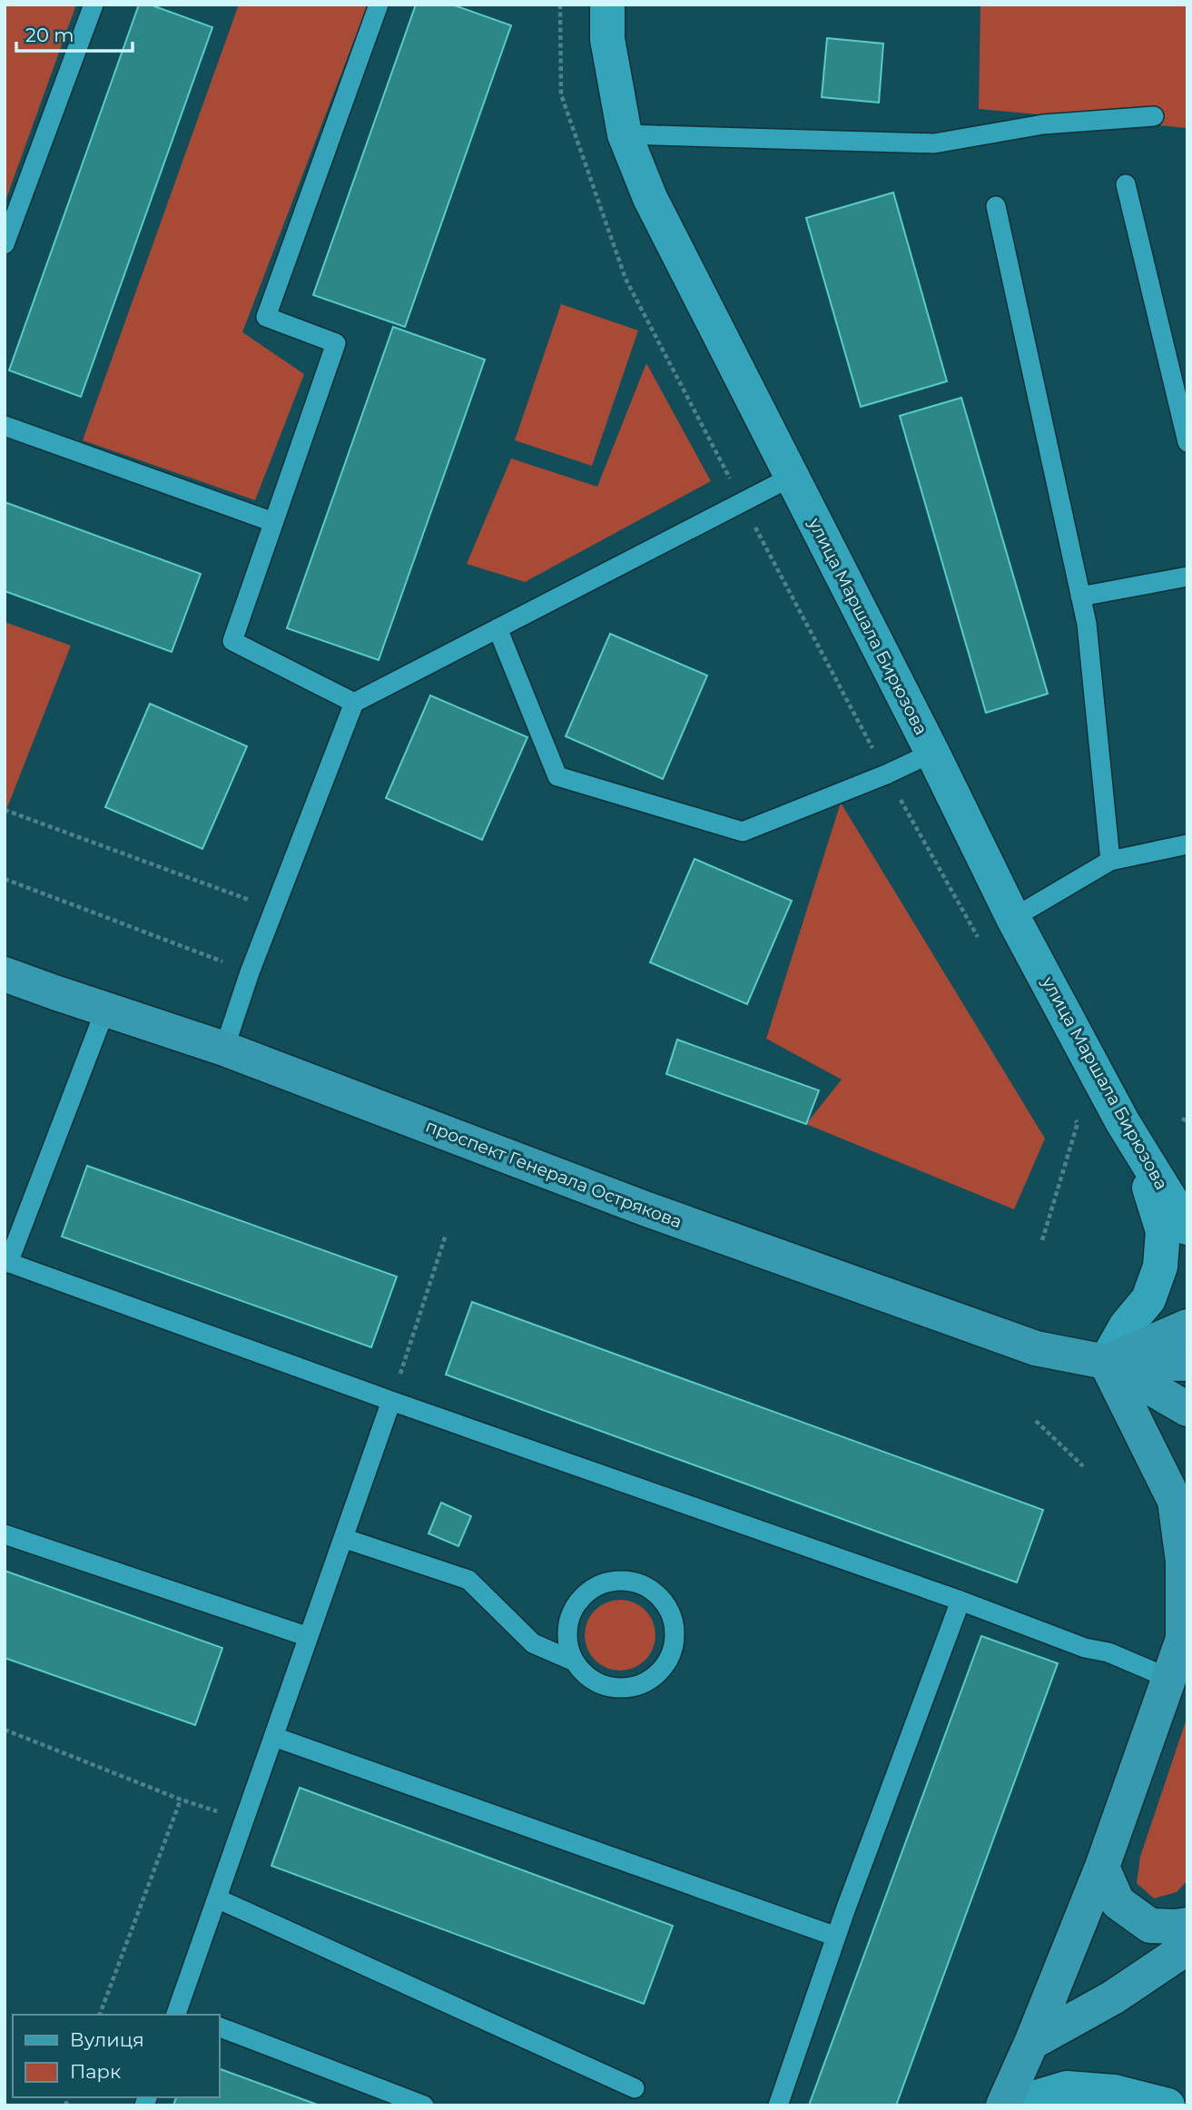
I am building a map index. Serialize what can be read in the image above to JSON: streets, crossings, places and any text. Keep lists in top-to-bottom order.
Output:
{
  "streets": {
    "main road": ["улица Маршала Бирюзова", "проспект Генерала Острякова"]
  },
  "legend": ["Вулиця", "Парк"],
  "scale_bar": "20 m"
}
